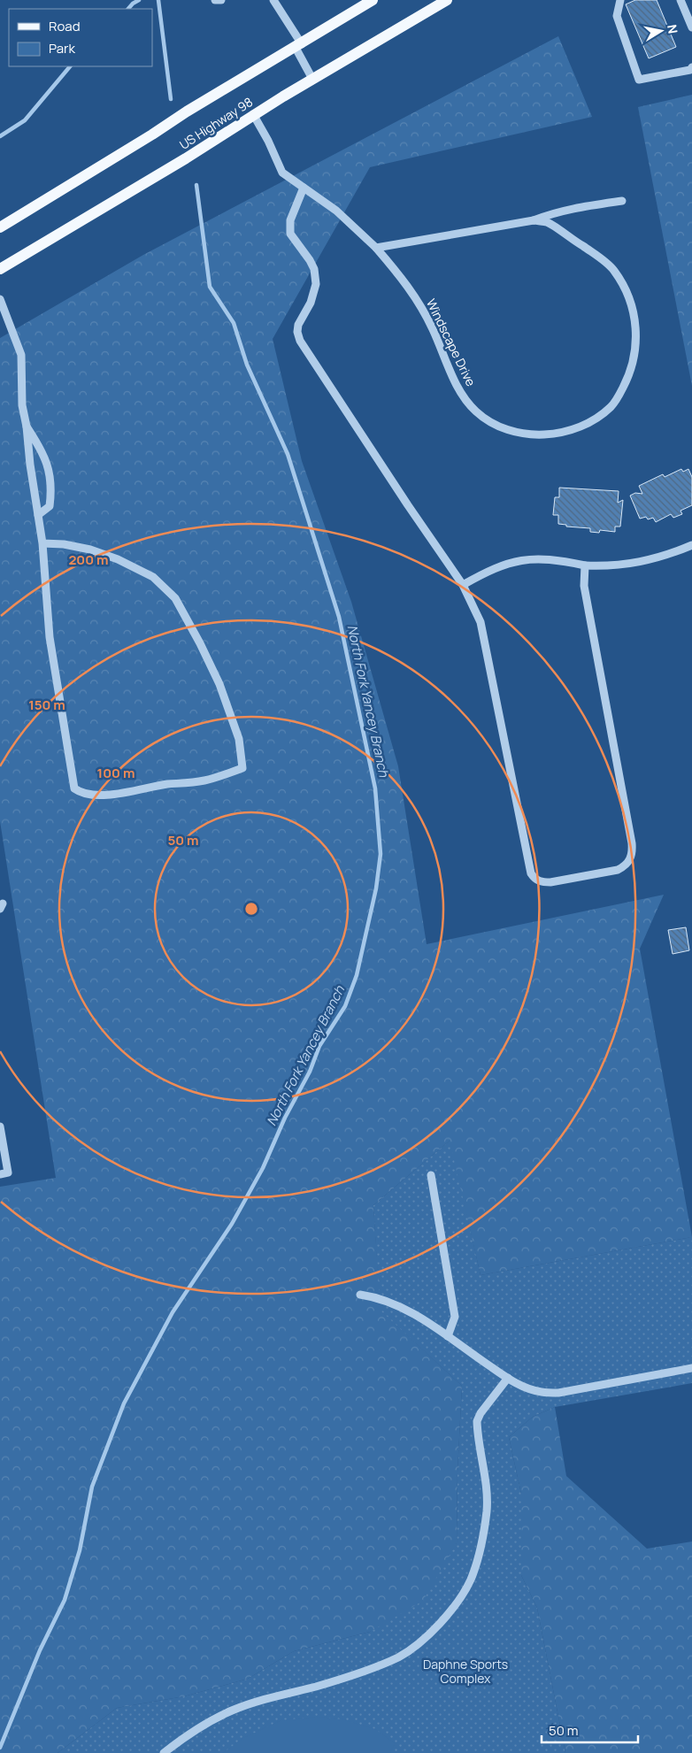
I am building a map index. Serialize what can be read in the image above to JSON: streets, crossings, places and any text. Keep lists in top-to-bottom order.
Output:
{
  "streets": {
    "main road": ["US Highway 98"],
    "street": ["Windscape Drive"]
  },
  "crossings": [
    ["US Highway 98", "Windscape Drive"]
  ],
  "water": ["North Fork Yancey Branch"],
  "parks": ["Daphne Sports Complex"],
  "legend": ["Road", "Park"],
  "scale_bar": "50 m",
  "north": "right",
  "rings": [
    "200 m",
    "150 m",
    "100 m",
    "50 m"
  ]
}
